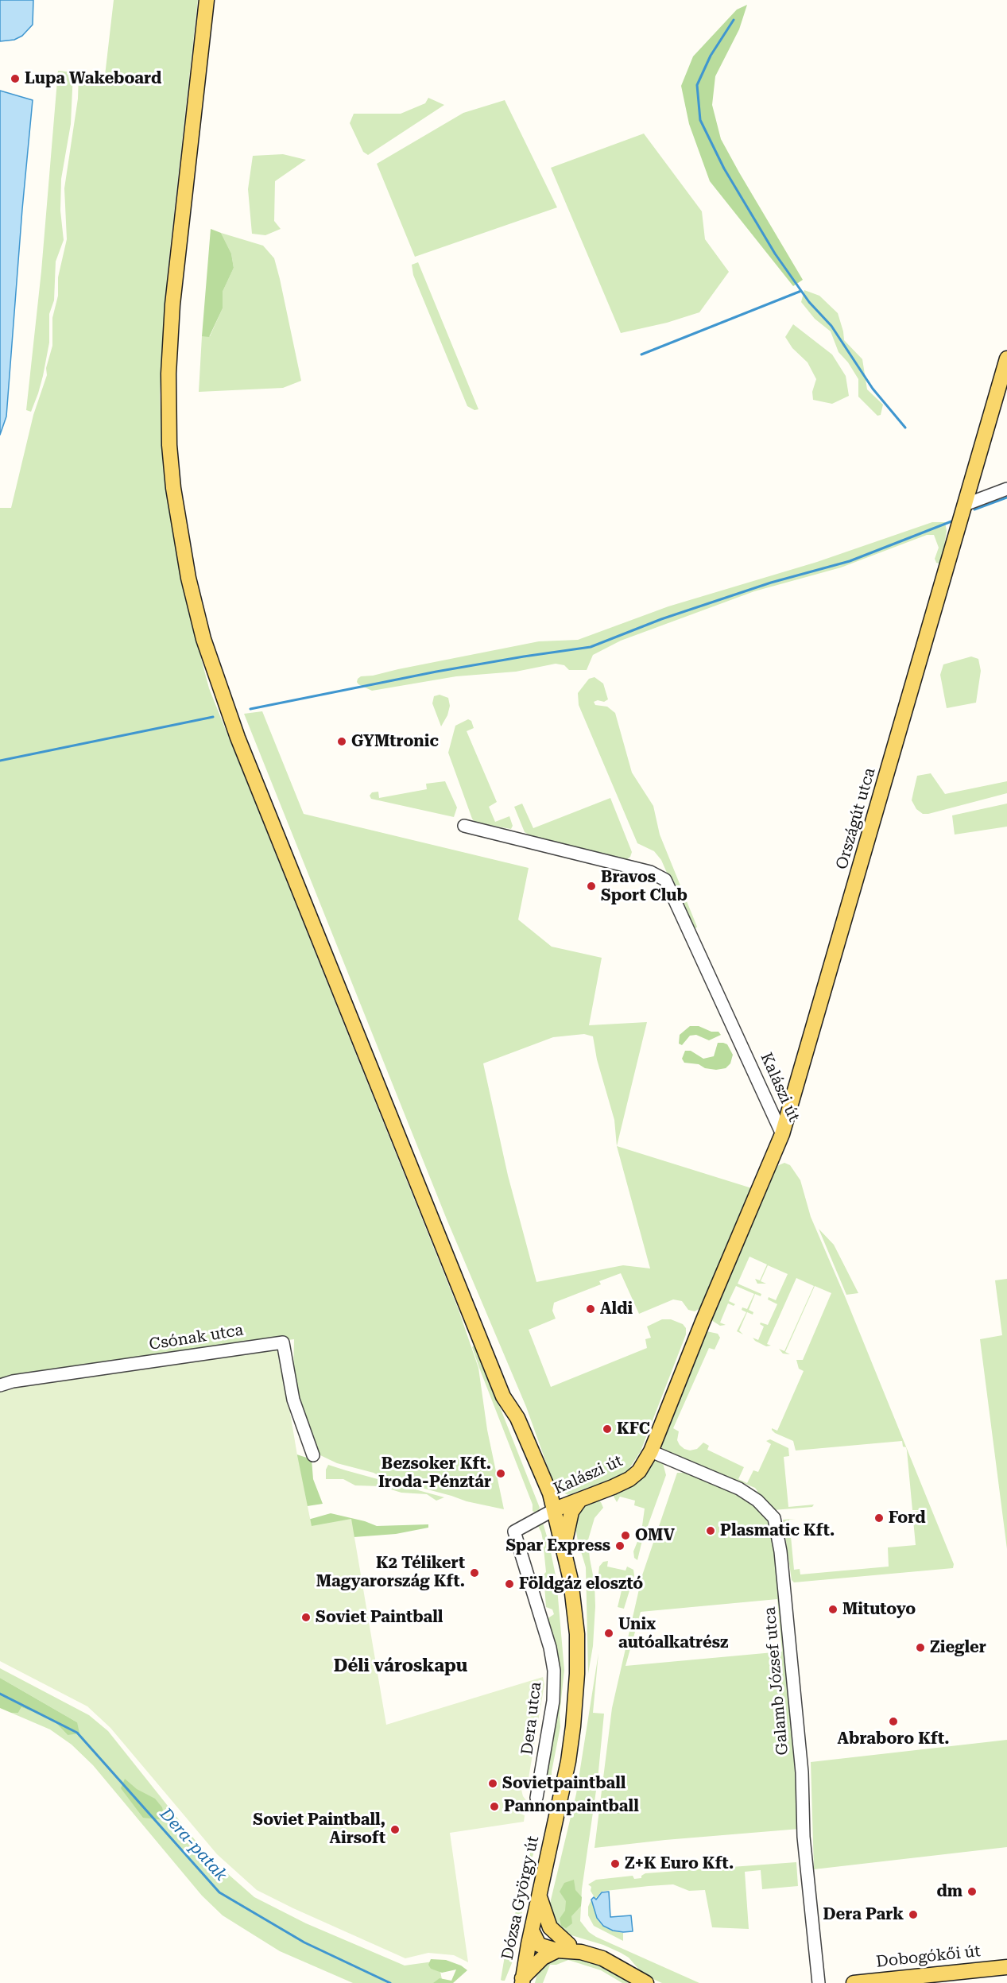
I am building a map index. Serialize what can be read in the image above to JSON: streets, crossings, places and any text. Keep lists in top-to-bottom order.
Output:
{
  "streets": {
    "main road": [
      "Országút utca",
      "Kalászi út",
      "Dózsa György út",
      "Dobogókői út"
    ],
    "street": ["Csónak utca", "Galamb József utca", "Dera utca"]
  },
  "crossings": [
    ["Országút utca", "Kalászi út"],
    ["Kalászi út", "Galamb József utca"],
    ["Kalászi út", "Dera utca"],
    ["Kalászi út", "Dózsa György út"],
    ["Dera utca", "Dózsa György út"]
  ],
  "districts": ["Déli városkapu"],
  "water": ["Dera-patak"],
  "places": [
    "Lupa Wakeboard",
    "GYMtronic",
    "Bravos Sport Club",
    "Aldi",
    "KFC",
    "Bezsoker Kft. Iroda-Pénztár",
    "Ford",
    "Plasmatic Kft.",
    "OMV",
    "Spar Express",
    "K2 Télikert Magyarország Kft.",
    "Földgáz elosztó",
    "Mitutoyo",
    "Soviet Paintball",
    "Unix autóalkatrész",
    "Ziegler",
    "Abraboro Kft.",
    "Sovietpaintball",
    "Pannonpaintball",
    "Soviet Paintball, Airsoft",
    "Z+K Euro Kft.",
    "dm",
    "Dera Park"
  ]
}
